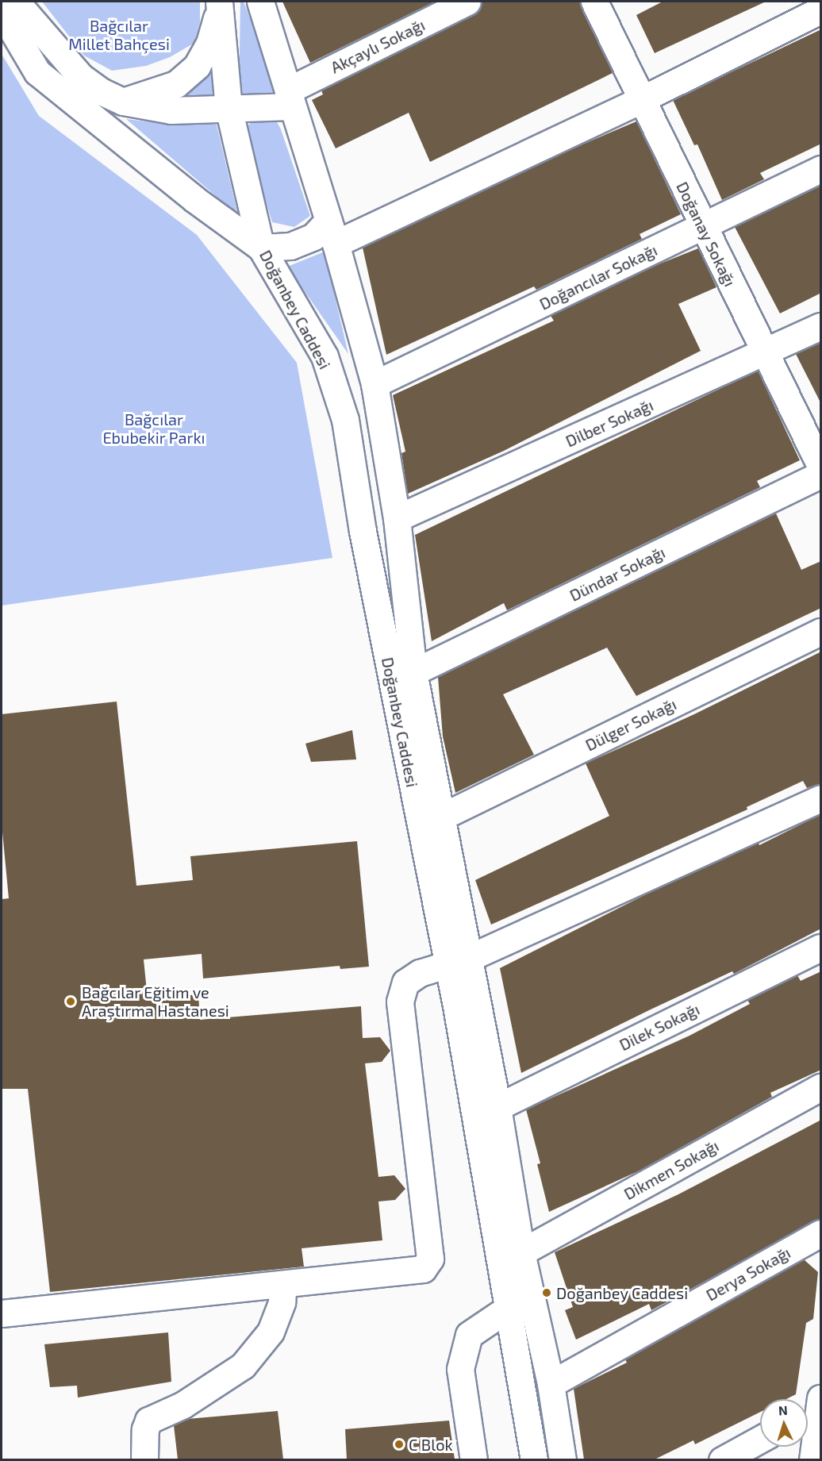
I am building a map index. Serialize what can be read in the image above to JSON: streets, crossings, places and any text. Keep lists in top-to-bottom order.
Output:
{
  "streets": {
    "street": [
      "Akçaylı Sokağı",
      "Doğanay Sokağı",
      "Doğancılar Sokağı",
      "Doğanbey Caddesi",
      "Dilber Sokağı",
      "Dündar Sokağı",
      "Dülger Sokağı",
      "Dilek Sokağı",
      "Dikmen Sokağı",
      "Derya Sokağı"
    ]
  },
  "crossings": [
    ["Akçaylı Sokağı", "Doğanbey Caddesi"],
    ["Doğanay Sokağı", "Doğancılar Sokağı"],
    ["Doğanay Sokağı", "Dilber Sokağı"],
    ["Doğancılar Sokağı", "Doğanbey Caddesi"],
    ["Doğanbey Caddesi", "Dilber Sokağı"],
    ["Doğanbey Caddesi", "Dündar Sokağı"],
    ["Doğanbey Caddesi", "Dülger Sokağı"],
    ["Doğanbey Caddesi", "Dilek Sokağı"],
    ["Doğanbey Caddesi", "Dikmen Sokağı"],
    ["Doğanbey Caddesi", "Derya Sokağı"]
  ],
  "parks": ["Bağcılar Millet Bahçesi", "Bağcılar Ebubekir Parkı"],
  "places": ["Bağcılar Eğitim ve Araştırma Hastanesi", "Doğanbey Caddesi", "C Blok"],
  "north": "top"
}
